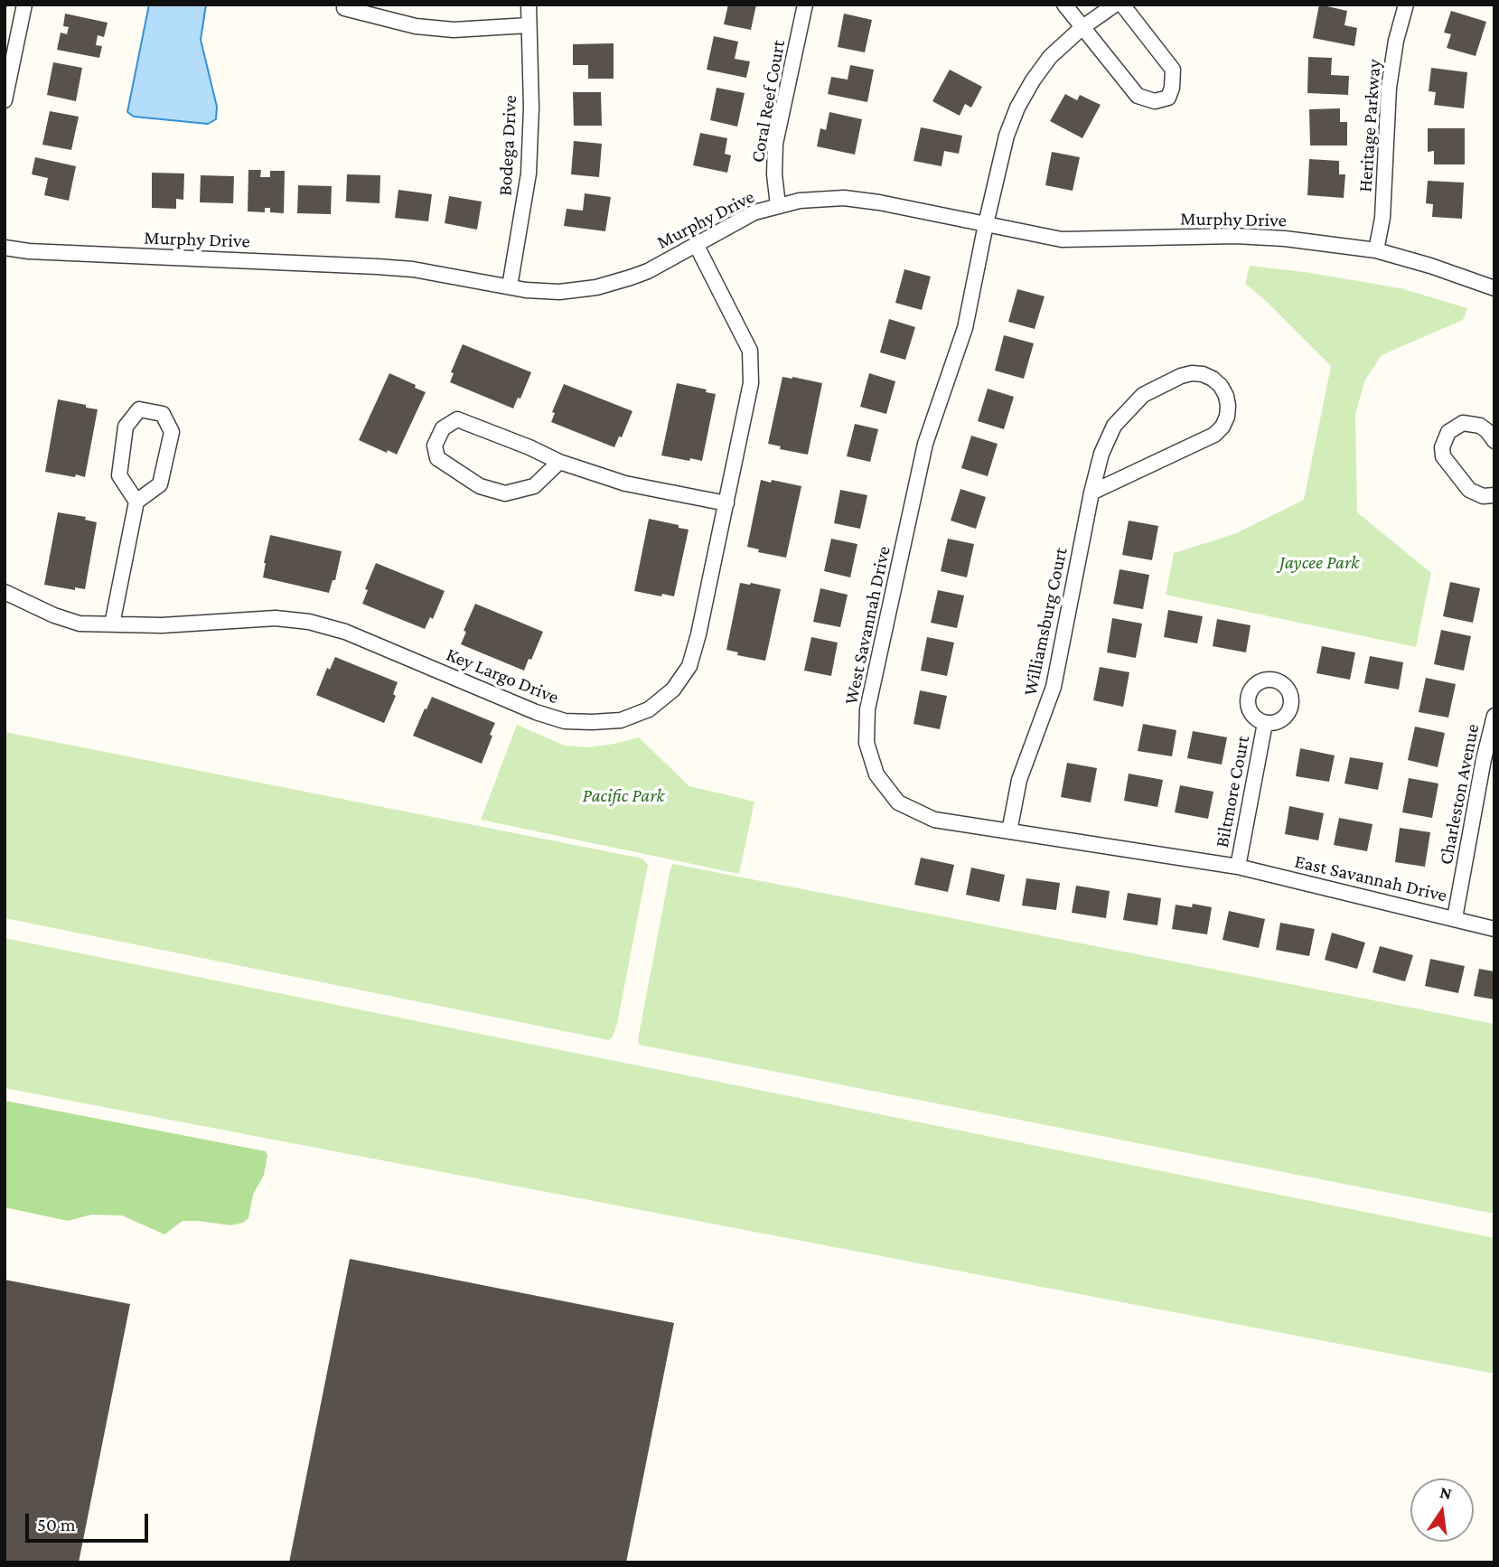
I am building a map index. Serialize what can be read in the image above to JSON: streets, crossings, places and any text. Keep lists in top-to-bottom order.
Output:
{
  "streets": {
    "street": [
      "Coral Reef Court",
      "Heritage Parkway",
      "Bodega Drive",
      "Murphy Drive",
      "Williamsburg Court",
      "West Savannah Drive",
      "Key Largo Drive",
      "Biltmore Court",
      "Charleston Avenue",
      "East Savannah Drive"
    ]
  },
  "crossings": [
    ["Coral Reef Court", "Murphy Drive"],
    ["Heritage Parkway", "Murphy Drive"],
    ["Bodega Drive", "Murphy Drive"],
    ["Murphy Drive", "West Savannah Drive"],
    ["Murphy Drive", "Key Largo Drive"],
    ["Williamsburg Court", "West Savannah Drive"],
    ["West Savannah Drive", "Biltmore Court"],
    ["West Savannah Drive", "East Savannah Drive"],
    ["Biltmore Court", "East Savannah Drive"],
    ["Charleston Avenue", "East Savannah Drive"]
  ],
  "parks": ["Jaycee Park", "Pacific Park"],
  "scale_bar": "50 m",
  "north": "top"
}
